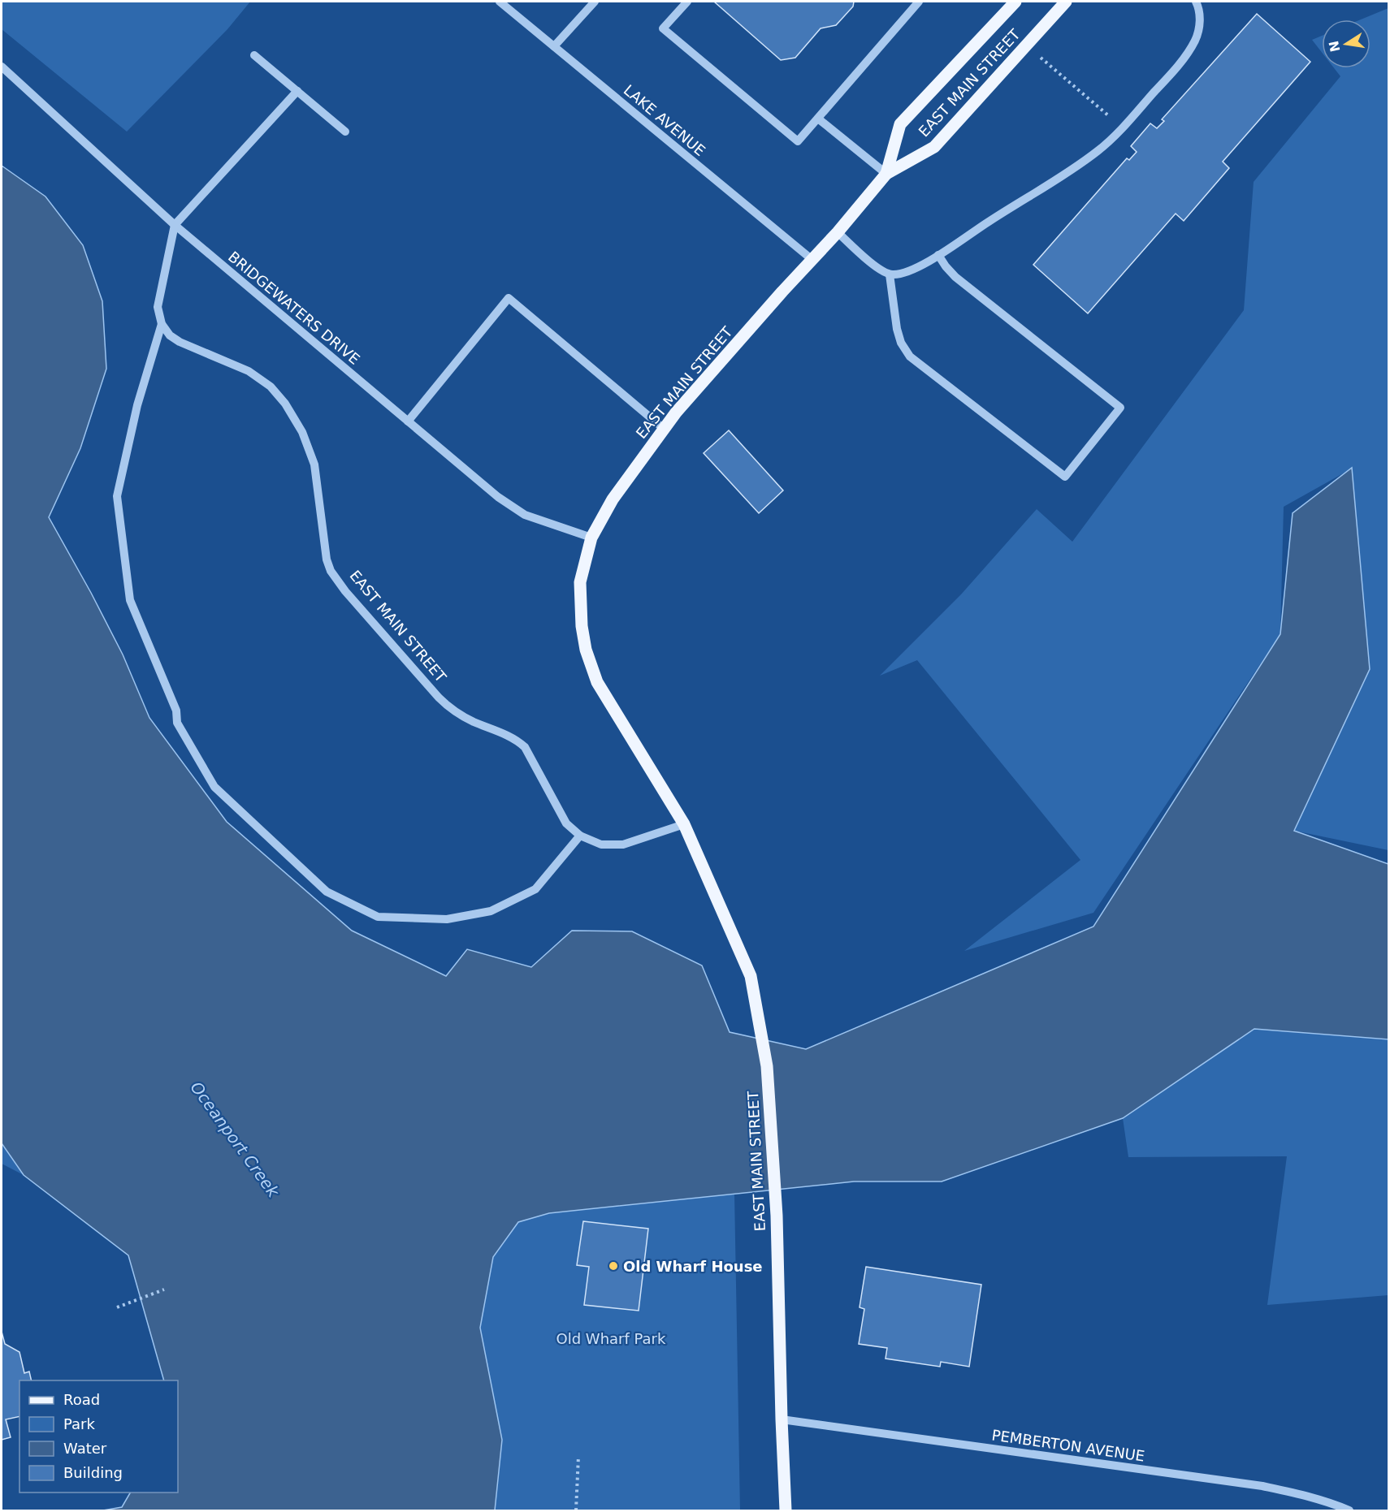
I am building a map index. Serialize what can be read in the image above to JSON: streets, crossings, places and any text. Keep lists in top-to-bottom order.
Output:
{
  "streets": {
    "main road": ["EAST MAIN STREET"],
    "street": ["LAKE AVENUE", "BRIDGEWATERS DRIVE", "PEMBERTON AVENUE"]
  },
  "crossings": [
    ["EAST MAIN STREET", "LAKE AVENUE"],
    ["EAST MAIN STREET", "BRIDGEWATERS DRIVE"],
    ["EAST MAIN STREET", "PEMBERTON AVENUE"]
  ],
  "water": ["Oceanport Creek"],
  "parks": ["Old Wharf Park"],
  "places": ["Old Wharf House"],
  "legend": [
    "Road",
    "Park",
    "Water",
    "Building"
  ],
  "north": "left"
}
